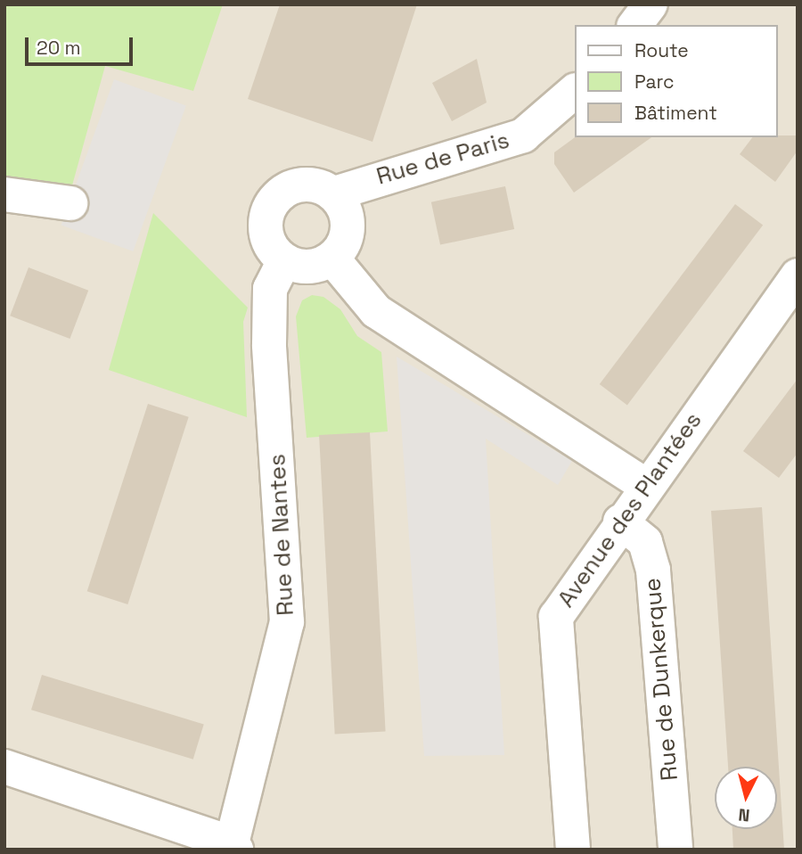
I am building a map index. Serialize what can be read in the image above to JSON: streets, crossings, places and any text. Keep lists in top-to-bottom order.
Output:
{
  "streets": {
    "street": [
      "Rue de Paris",
      "Avenue des Plantées",
      "Rue de Nantes",
      "Rue de Dunkerque"
    ]
  },
  "crossings": [
    ["Rue de Paris", "Rue de Nantes"],
    ["Avenue des Plantées", "Rue de Dunkerque"]
  ],
  "legend": ["Route", "Parc", "Bâtiment"],
  "scale_bar": "20 m",
  "north": "bottom"
}
